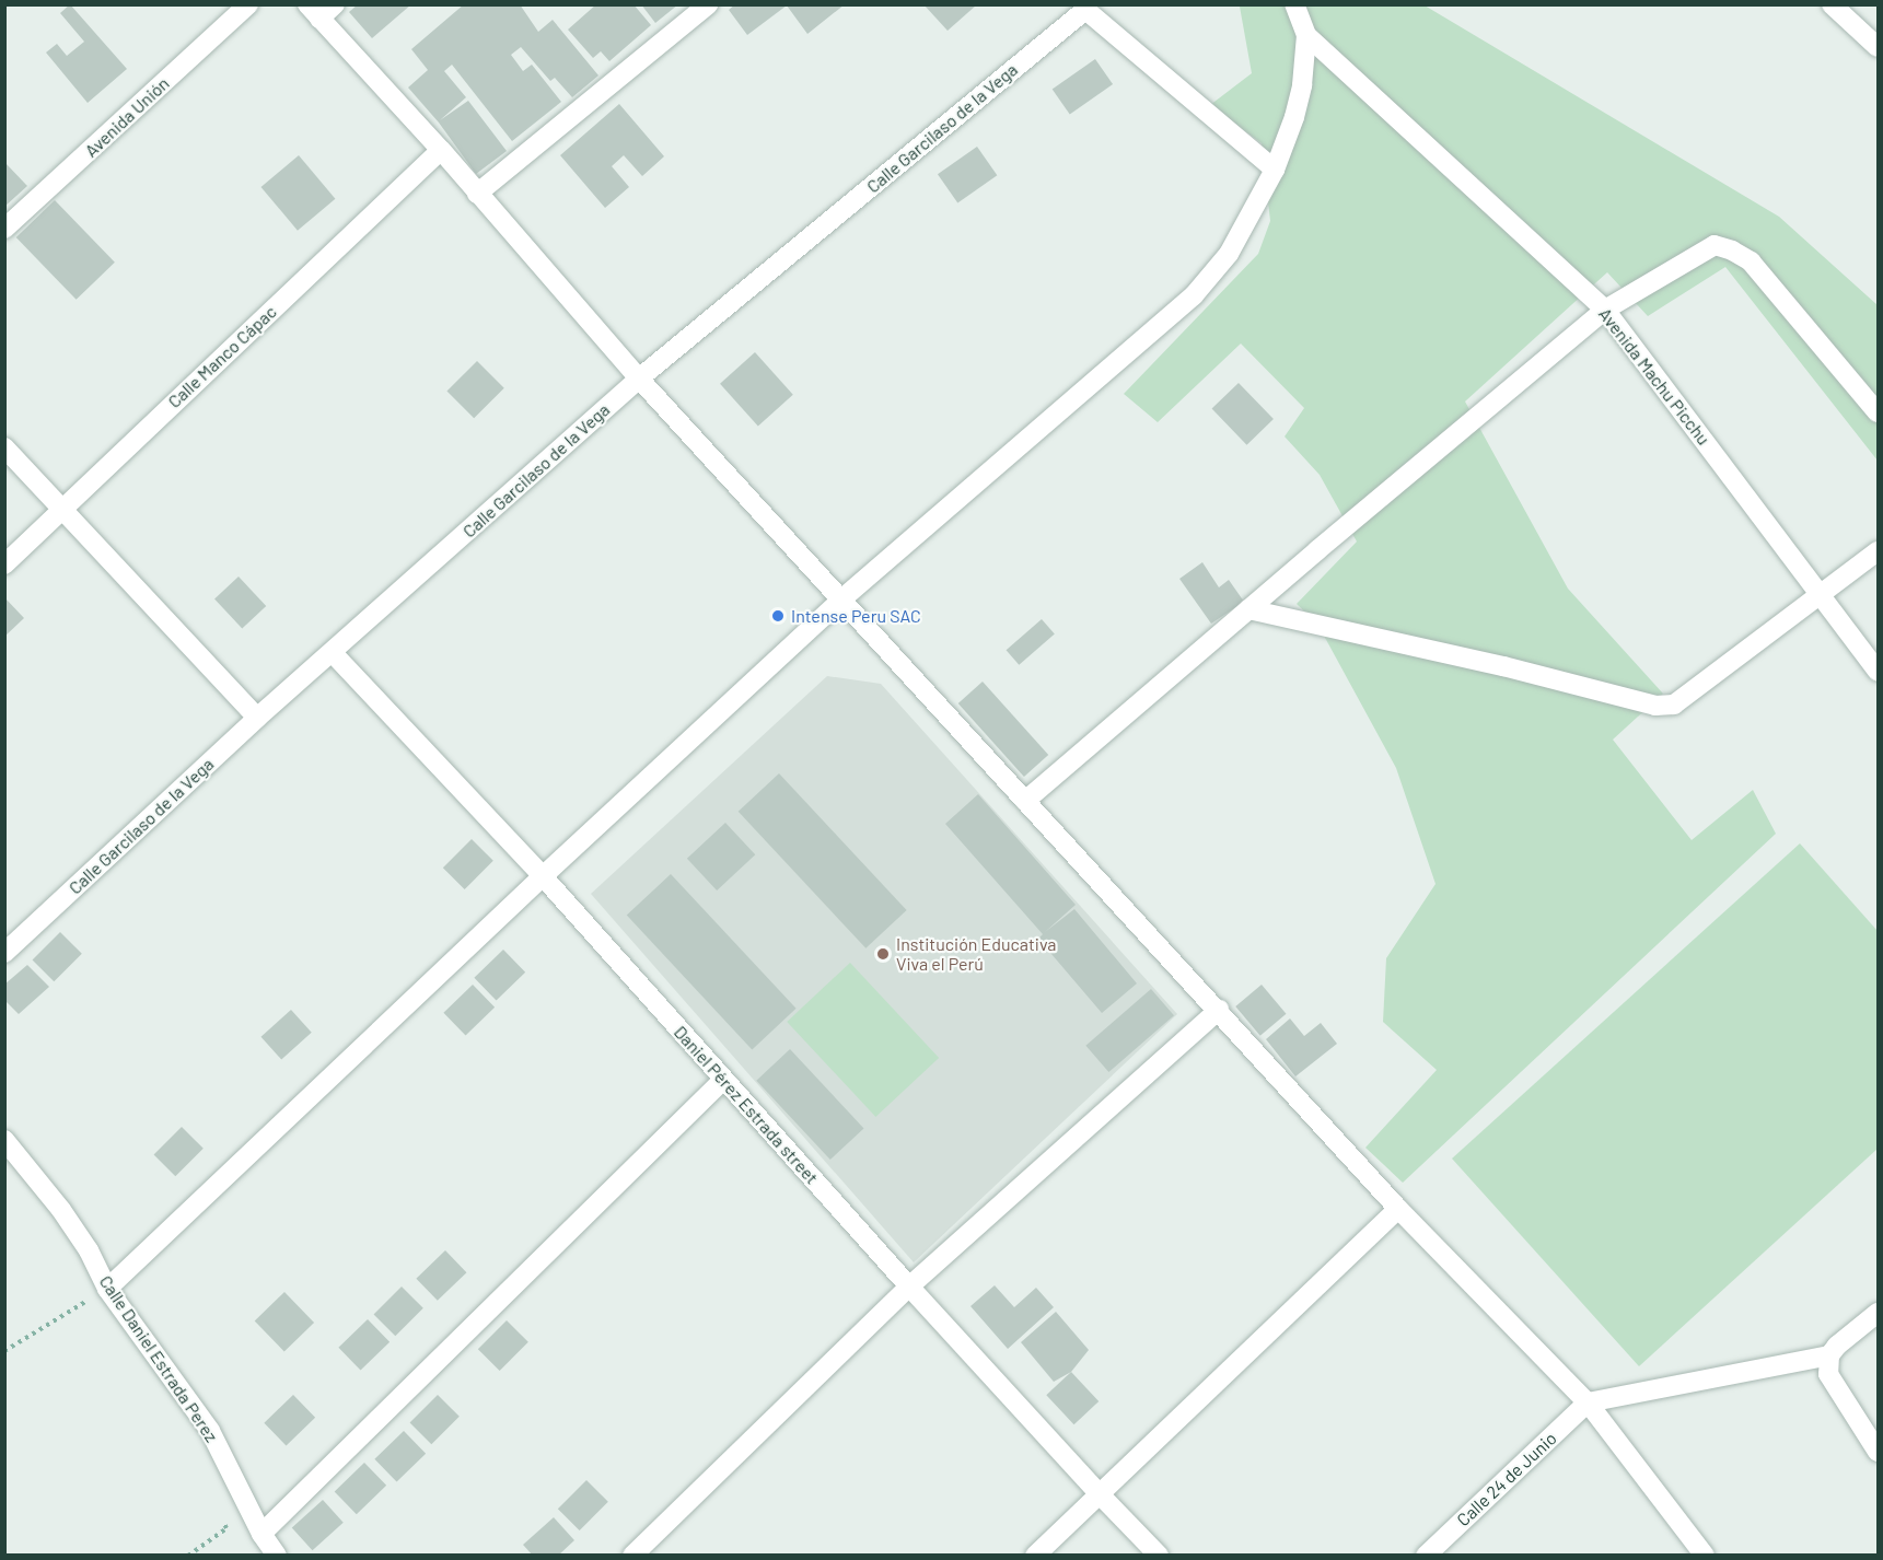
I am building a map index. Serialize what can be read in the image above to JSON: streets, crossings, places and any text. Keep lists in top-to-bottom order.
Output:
{
  "streets": {
    "street": [
      "Avenida Unión",
      "Calle Garcilaso de la Vega",
      "Calle Manco Cápac",
      "Avenida Machu Picchu",
      "Daniel Pérez Estrada street",
      "Calle Daniel Estrada Perez",
      "Calle 24 de Junio"
    ]
  },
  "crossings": [
    ["Calle Garcilaso de la Vega", "Daniel Pérez Estrada street"]
  ],
  "places": ["Intense Peru SAC", "Institución Educativa Viva el Perú"]
}
